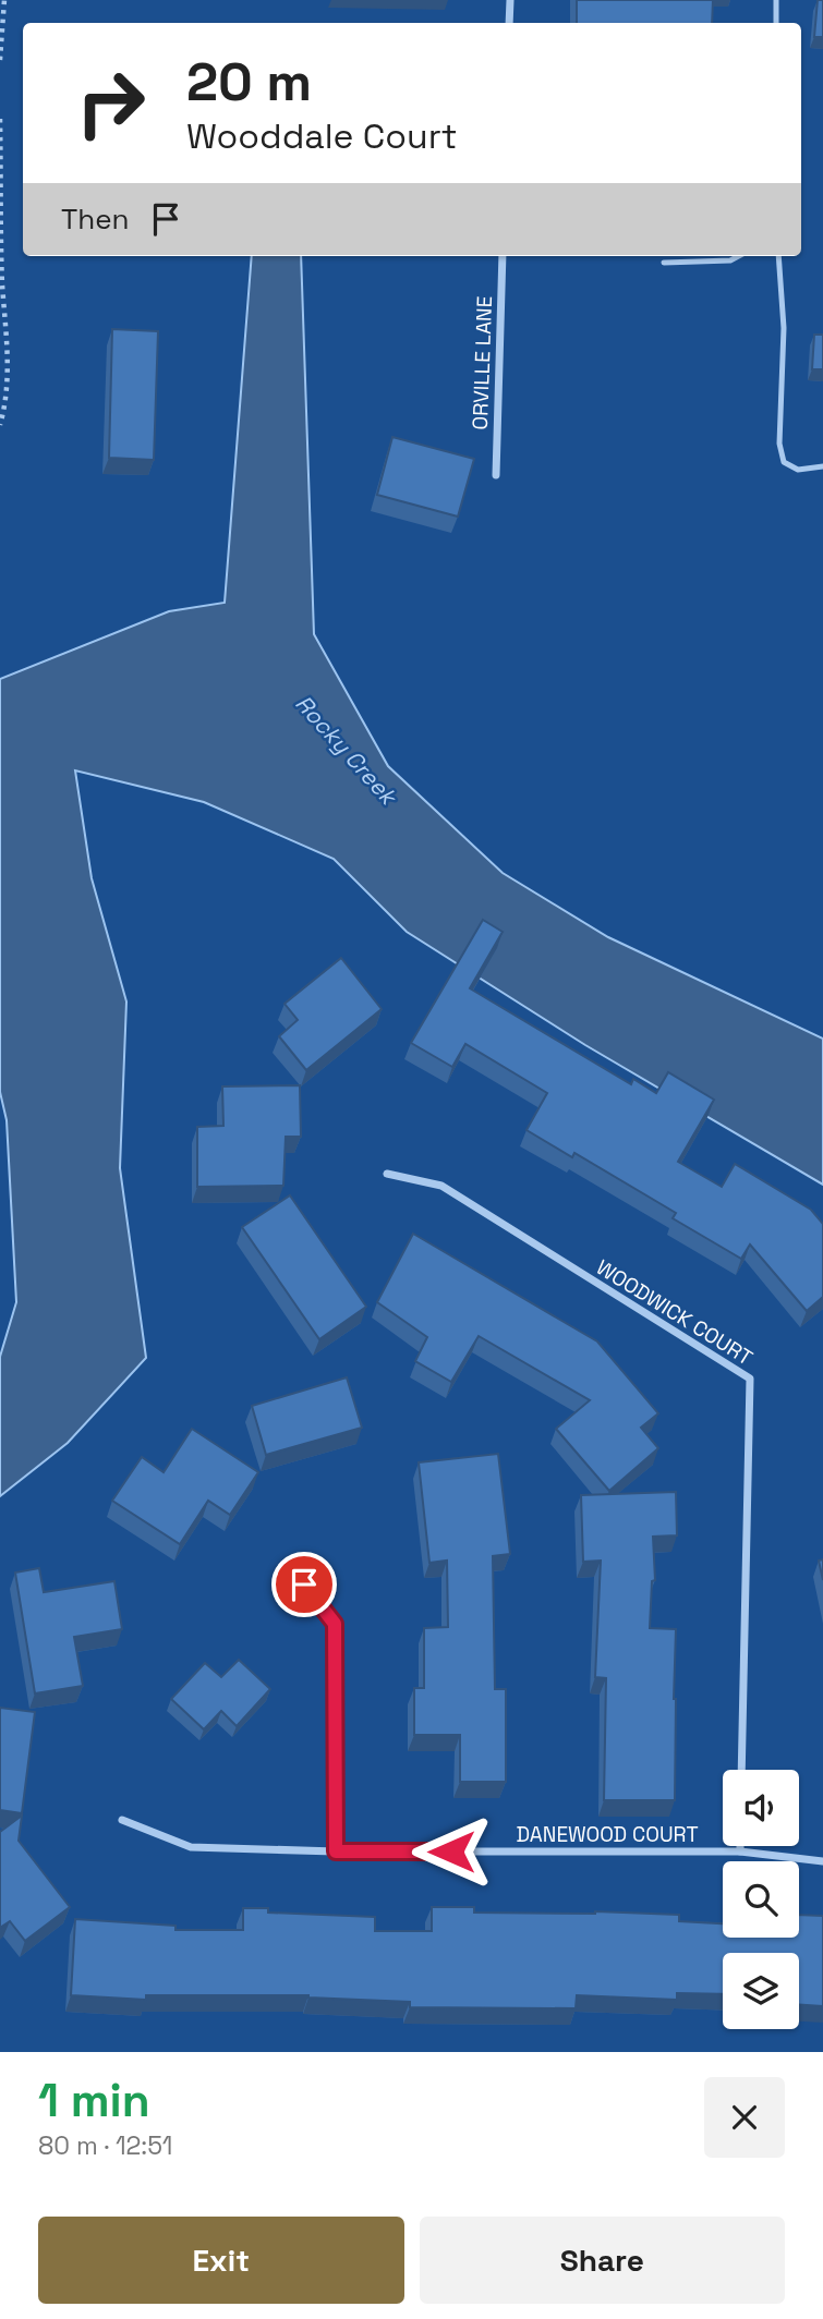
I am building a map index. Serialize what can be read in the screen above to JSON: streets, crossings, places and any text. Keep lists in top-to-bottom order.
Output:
{
  "streets": {
    "street": ["ORVILLE LANE", "WOODWICK COURT", "DANEWOOD COURT"]
  },
  "water": ["Rocky Creek"],
  "page": {
    "turn": ["20 m", "Wooddale Court"],
    "then": "Then",
    "heading": ["1 min", "80 m · 12:51"],
    "buttons": ["Exit", "Share"]
  }
}
